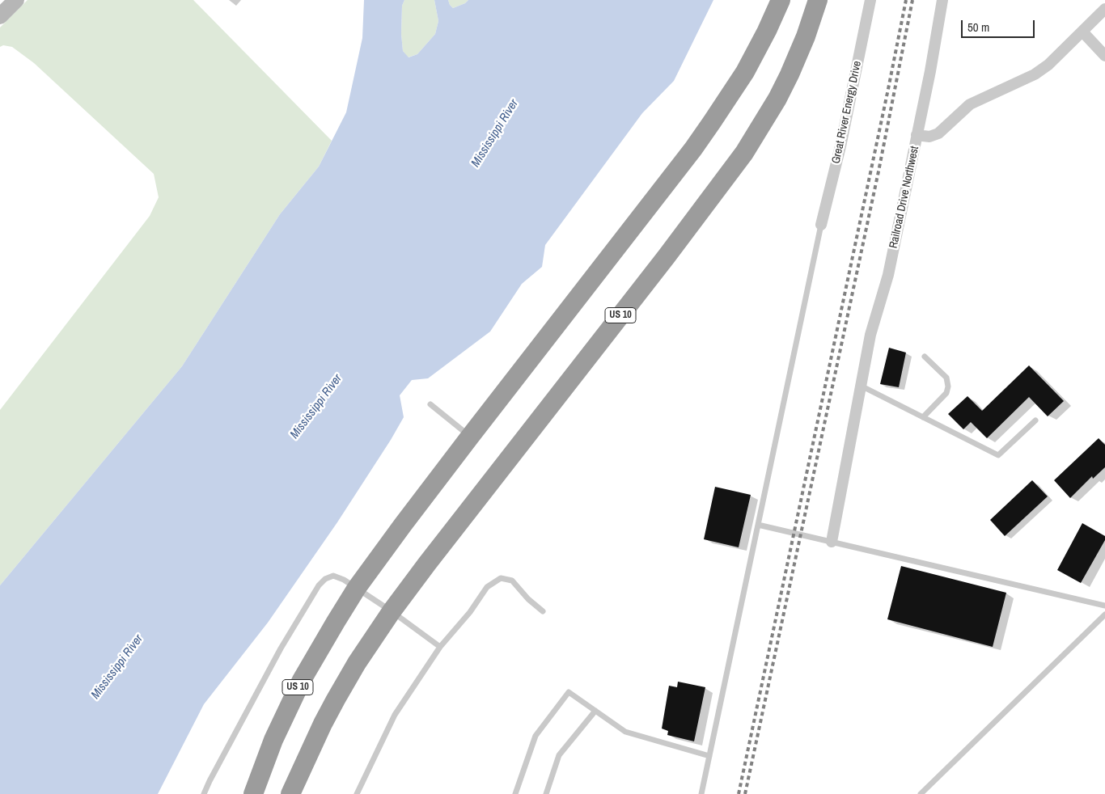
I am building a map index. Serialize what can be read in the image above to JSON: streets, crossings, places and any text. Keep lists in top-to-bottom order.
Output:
{
  "streets": {
    "highway": ["US 10"],
    "street": ["Great River Energy Drive", "Railroad Drive Northwest"]
  },
  "water": ["Mississippi River"],
  "scale_bar": "50 m"
}
